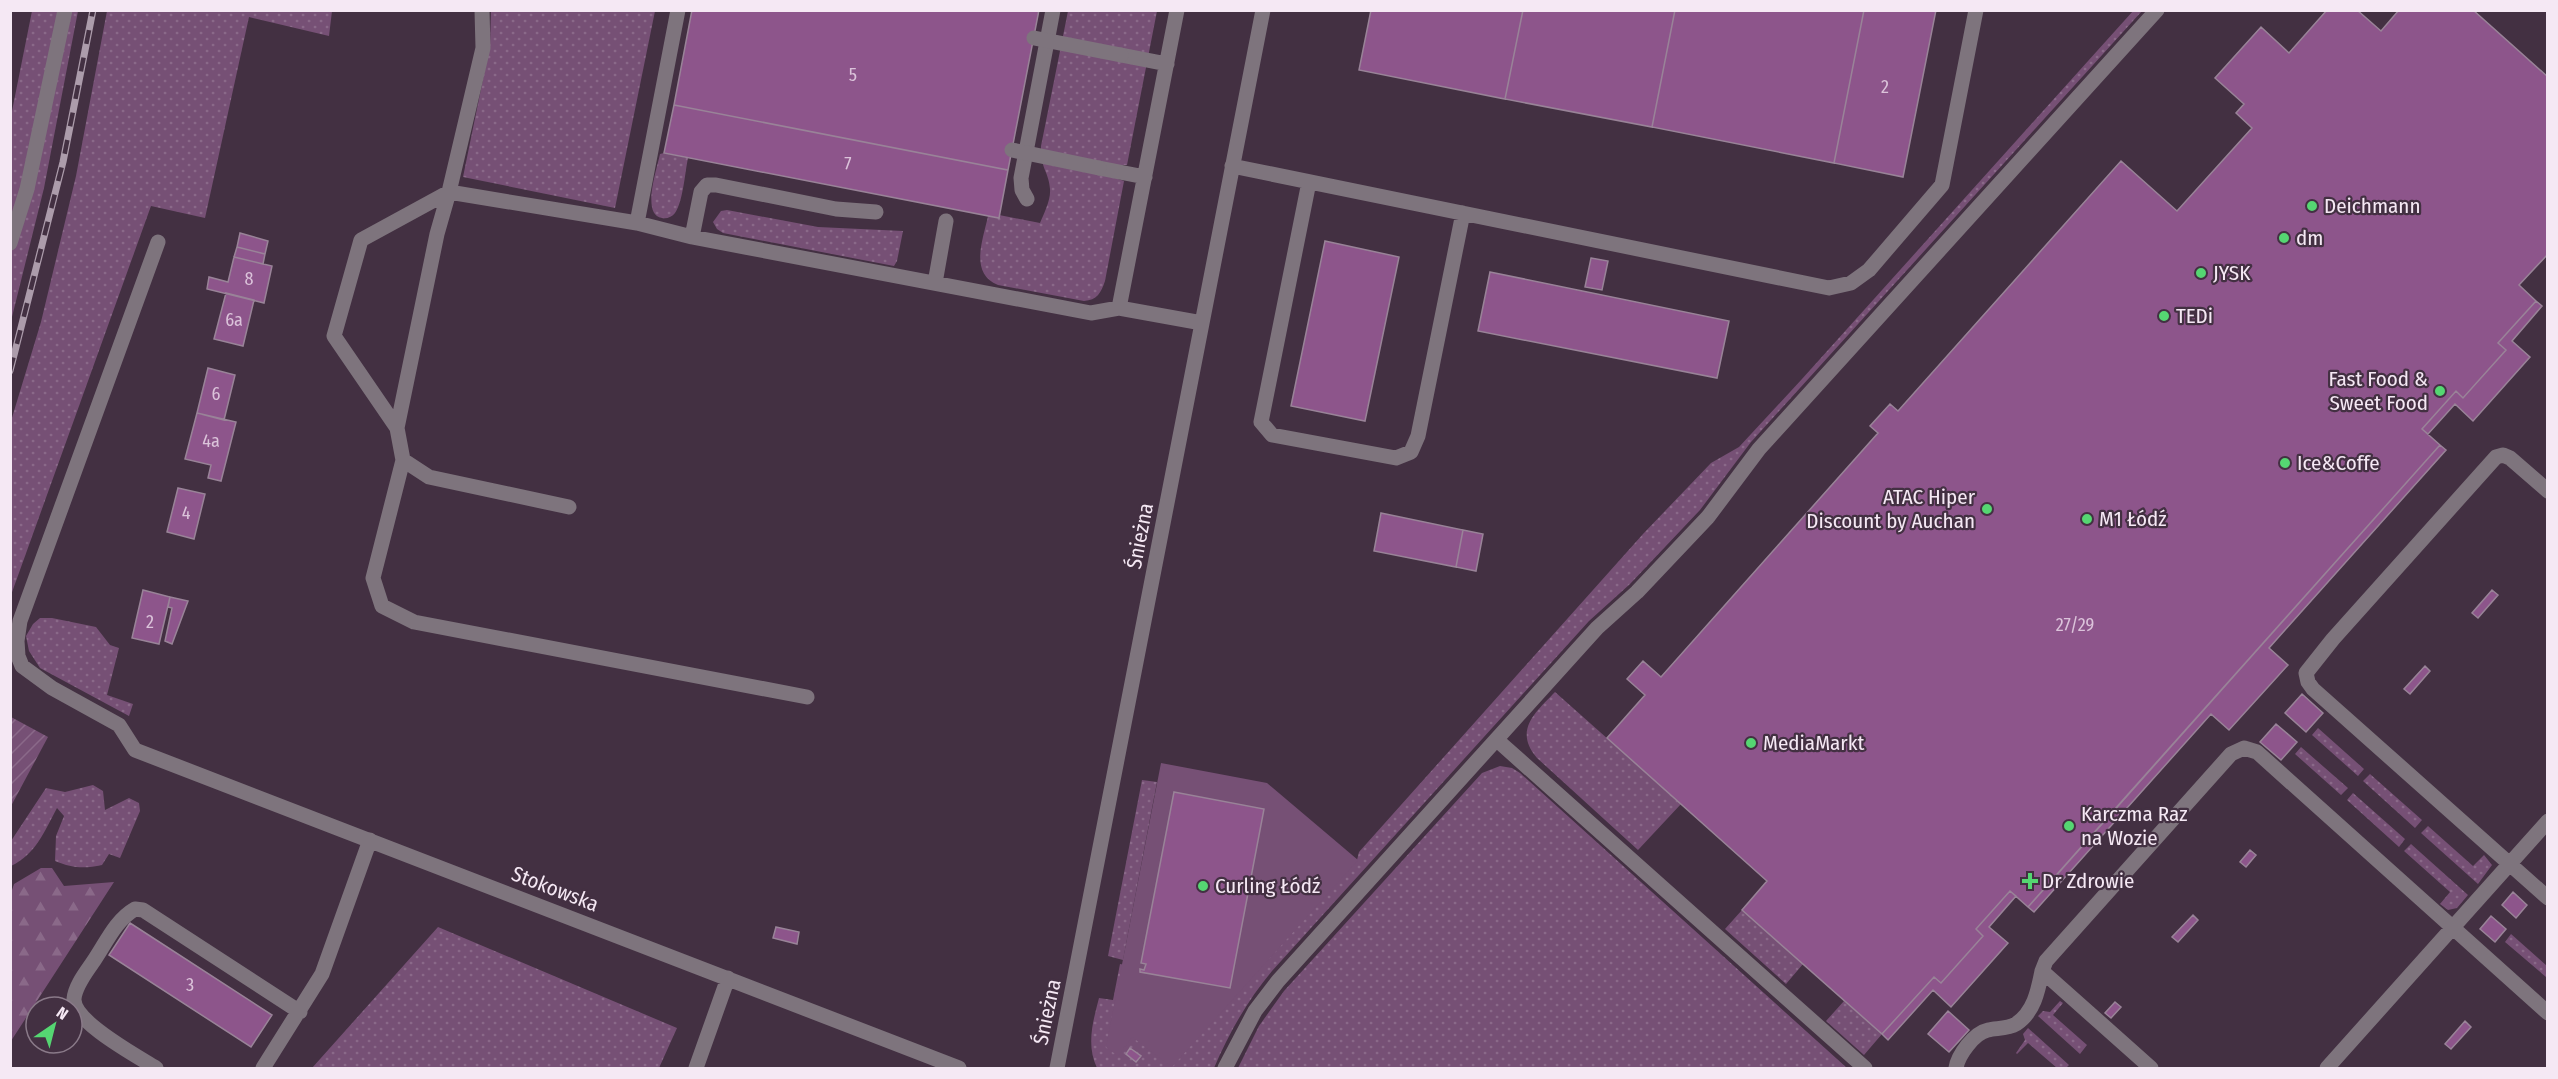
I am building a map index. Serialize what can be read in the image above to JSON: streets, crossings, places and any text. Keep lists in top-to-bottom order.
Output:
{
  "streets": {
    "street": ["Śnieżna", "Stokowska"]
  },
  "places": {
    "other": [
      "Deichmann",
      "dm",
      "JYSK",
      "TEDi",
      "Fast Food & Sweet Food",
      "Ice&Coffe",
      "ATAC Hiper Discount by Auchan",
      "M1 Łódź",
      "MediaMarkt",
      "Karczma Raz na Wozie",
      "Curling Łódź"
    ],
    "health": ["Dr Zdrowie"]
  },
  "house_numbers": [
    "5",
    "2",
    "7",
    "8",
    "6a",
    "6",
    "4a",
    "4",
    "2",
    "27/29",
    "3"
  ],
  "north": "top right"
}
